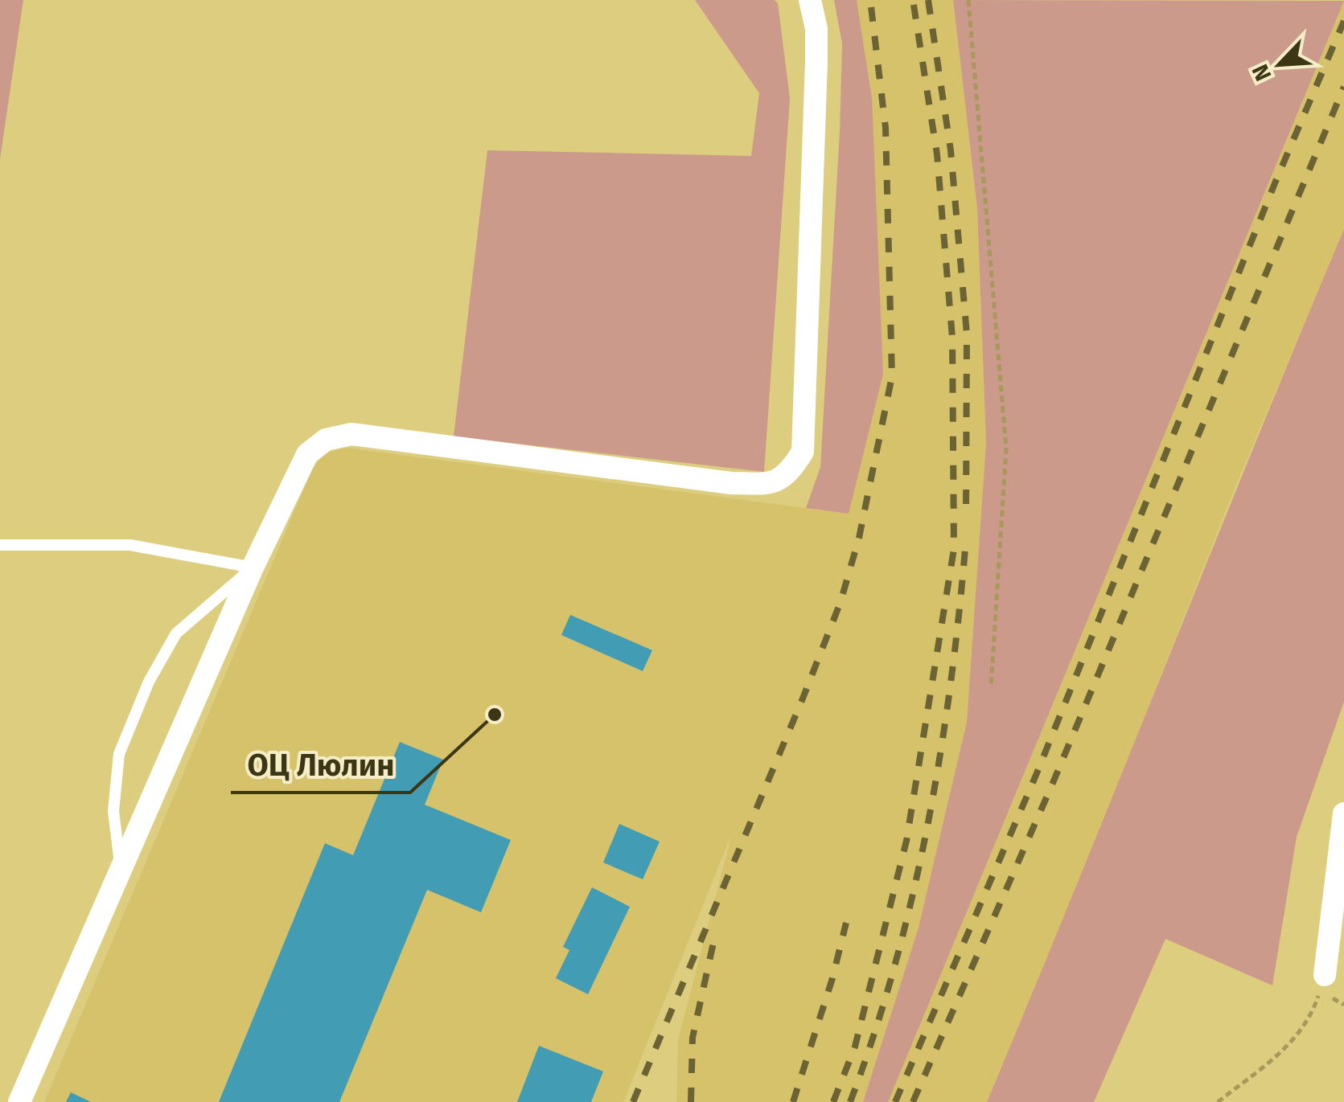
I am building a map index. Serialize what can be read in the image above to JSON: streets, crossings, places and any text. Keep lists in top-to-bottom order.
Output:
{
  "places": ["ОЦ Люлин"],
  "north": "bottom left"
}
